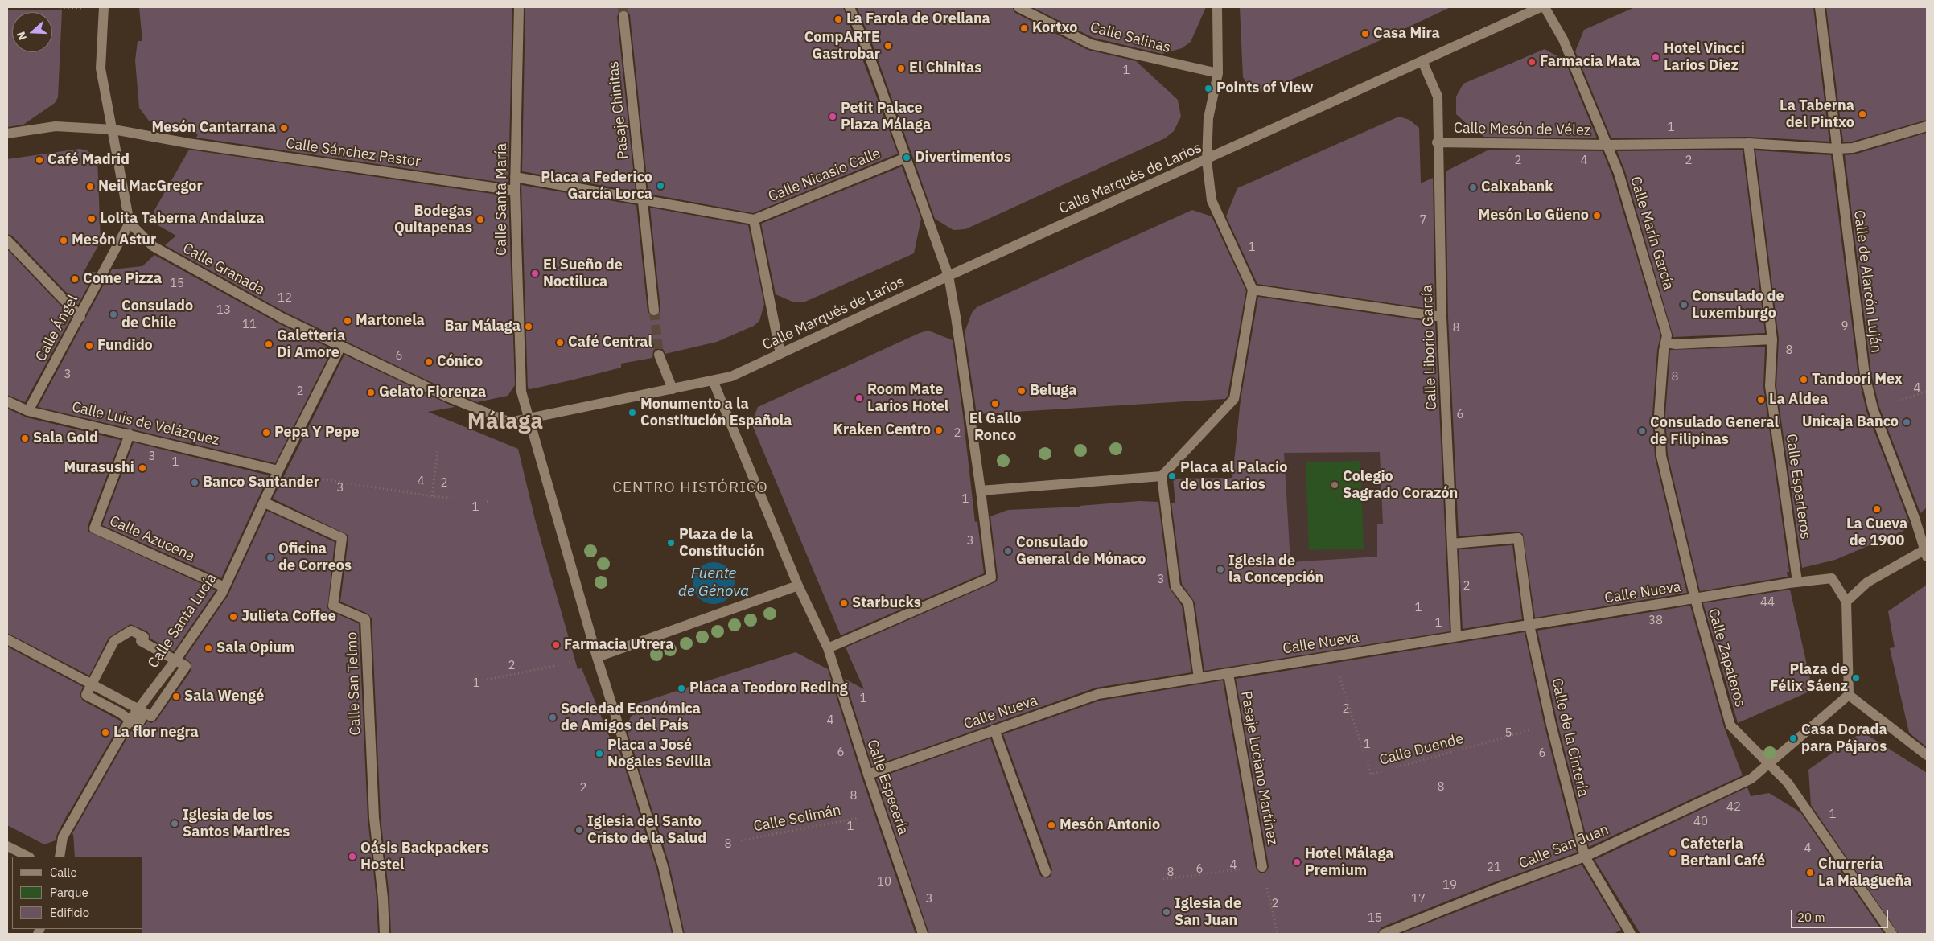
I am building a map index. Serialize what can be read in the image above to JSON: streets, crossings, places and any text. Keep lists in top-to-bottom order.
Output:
{
  "streets": {
    "street": [
      "Calle Salinas",
      "Pasaje Chinitas",
      "Calle Mesón de Vélez",
      "Calle Sánchez Pastor",
      "Calle Nicasio Calle",
      "Calle Marqués de Larios",
      "Calle Santa María",
      "Calle Marín García",
      "Calle Granada",
      "Calle de Alarcón Luján",
      "Calle Ángel",
      "Calle Liborio García",
      "Calle Luis de Velázquez",
      "Calle Esparteros",
      "Calle Azucena",
      "Calle Nueva",
      "Calle Santa Lucía",
      "Calle Zapateros",
      "Calle San Telmo",
      "Calle de la Cintería",
      "Pasaje Luciano Martínez",
      "Calle Especería",
      "Calle San Juan"
    ],
    "path": ["Calle Duende", "Calle Solimán"]
  },
  "crossings": [
    ["Calle Mesón de Vélez", "Calle Marín García"],
    ["Calle Mesón de Vélez", "Calle de Alarcón Luján"],
    ["Calle Mesón de Vélez", "Calle Liborio García"],
    ["Calle Mesón de Vélez", "Calle Esparteros"],
    ["Calle Sánchez Pastor", "Calle Santa María"],
    ["Calle Marqués de Larios", "Calle Santa María"],
    ["Calle Marqués de Larios", "Calle Granada"],
    ["Calle Marqués de Larios", "Calle Liborio García"],
    ["Calle Marqués de Larios", "Calle Especería"],
    ["Calle Marín García", "Calle Nueva"],
    ["Calle Marín García", "Calle Zapateros"],
    ["Calle Granada", "Calle Ángel"],
    ["Calle Granada", "Calle Santa Lucía"],
    ["Calle Ángel", "Calle Luis de Velázquez"],
    ["Calle Liborio García", "Calle Nueva"],
    ["Calle Liborio García", "Calle de la Cintería"],
    ["Calle Luis de Velázquez", "Calle Azucena"],
    ["Calle Luis de Velázquez", "Calle Santa Lucía"],
    ["Calle Esparteros", "Calle Nueva"],
    ["Calle Azucena", "Calle Santa Lucía"],
    ["Calle Nueva", "Calle Zapateros"],
    ["Calle Nueva", "Calle de la Cintería"],
    ["Calle Nueva", "Calle Duende"],
    ["Calle Nueva", "Pasaje Luciano Martínez"],
    ["Calle Nueva", "Calle Especería"],
    ["Calle Santa Lucía", "Calle San Telmo"],
    ["Calle Zapateros", "Calle San Juan"],
    ["Calle de la Cintería", "Calle Duende"],
    ["Calle de la Cintería", "Calle San Juan"]
  ],
  "districts": ["Málaga", "CENTRO HISTÓRICO"],
  "water": ["Fuente de Génova"],
  "places": [
    "La Farola de Orellana",
    "Kortxo",
    "Casa Mira",
    "CompARTE Gastrobar",
    "Hotel Vincci Larios Diez",
    "Farmacia Mata",
    "El Chinitas",
    "Points of View",
    "La Taberna del Pintxo",
    "Petit Palace Plaza Málaga",
    "Mesón Cantarrana",
    "Divertimentos",
    "Café Madrid",
    "Placa a Federico García Lorca",
    "Neil MacGregor",
    "Caixabank",
    "Mesón Lo Güeno",
    "Lolita Taberna Andaluza",
    "Bodegas Quitapenas",
    "Mesón Astur",
    "El Sueño de Noctiluca",
    "Come Pizza",
    "Consulado de Luxemburgo",
    "Consulado de Chile",
    "Martonela",
    "Bar Málaga",
    "Café Central",
    "Galetteria Di Amore",
    "Fundido",
    "Cónico",
    "Tandoori Mex",
    "Beluga",
    "Gelato Fiorenza",
    "Room Mate Larios Hotel",
    "La Aldea",
    "El Gallo Ronco",
    "Monumento a la Constitución Española",
    "Unicaja Banco",
    "Kraken Centro",
    "Consulado General de Filipinas",
    "Pepa Y Pepe",
    "Sala Gold",
    "Murasushi",
    "Placa al Palacio de los Larios",
    "Banco Santander",
    "Colegio Sagrado Corazón",
    "La Cueva de 1900",
    "Plaza de la Constitución",
    "Consulado General de Mónaco",
    "Oficina de Correos",
    "Iglesia de la Concepción",
    "Starbucks",
    "Julieta Coffee",
    "Farmacia Utrera",
    "Sala Opium",
    "Plaza de Félix Sáenz",
    "Placa a Teodoro Reding",
    "Sala Wengé",
    "Sociedad Económica de Amigos del País",
    "La flor negra",
    "Casa Dorada para Pájaros",
    "Placa a José Nogales Sevilla",
    "Iglesia de los Santos Martires",
    "Mesón Antonio",
    "Iglesia del Santo Cristo de la Salud",
    "Cafeteria Bertani Café",
    "Oásis Backpackers Hostel",
    "Hotel Málaga Premium",
    "Churrería La Malagueña",
    "Iglesia de San Juan"
  ],
  "house_numbers": [
    "1",
    "1",
    "2",
    "4",
    "2",
    "7",
    "1",
    "15",
    "12",
    "13",
    "11",
    "9",
    "8",
    "8",
    "6",
    "3",
    "8",
    "4",
    "2",
    "6",
    "2",
    "3",
    "1",
    "4",
    "2",
    "3",
    "1",
    "1",
    "3",
    "3",
    "2",
    "44",
    "1",
    "38",
    "1",
    "2",
    "1",
    "1",
    "2",
    "4",
    "5",
    "1",
    "6",
    "6",
    "8",
    "2",
    "8",
    "42",
    "1",
    "40",
    "1",
    "8",
    "4",
    "4",
    "21",
    "6",
    "8",
    "10",
    "19",
    "3",
    "17",
    "2",
    "15"
  ],
  "legend": ["Calle", "Parque", "Edificio"],
  "scale_bar": "20 m",
  "north": "left"
}
